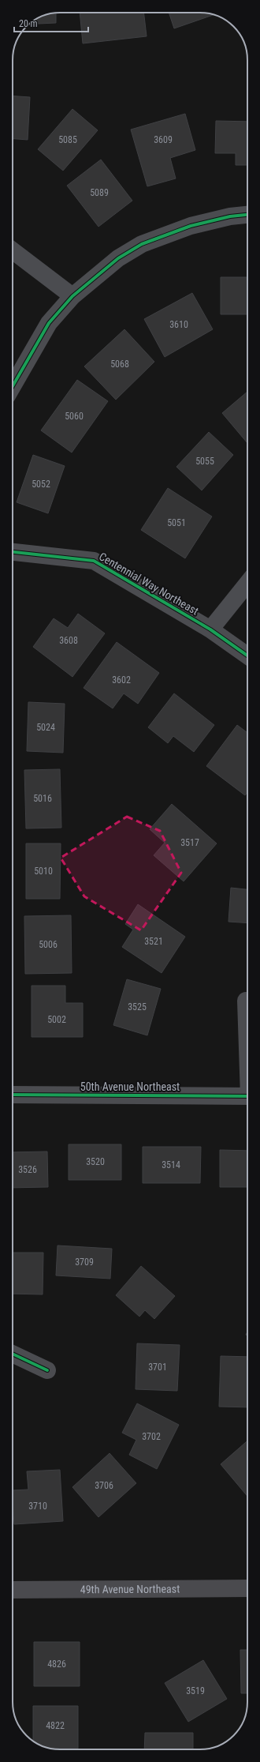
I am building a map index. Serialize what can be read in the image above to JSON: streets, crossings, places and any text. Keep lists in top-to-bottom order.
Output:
{
  "streets": {
    "main road": ["49th Avenue Northeast"],
    "street": ["Centennial Way Northeast", "50th Avenue Northeast"]
  },
  "house_numbers": [
    "5085",
    "3609",
    "5089",
    "3610",
    "5068",
    "5060",
    "5055",
    "5052",
    "5051",
    "3608",
    "3602",
    "5024",
    "5016",
    "3517",
    "5010",
    "3521",
    "5006",
    "3525",
    "5002",
    "3520",
    "3514",
    "3526",
    "3709",
    "3701",
    "3702",
    "3706",
    "3710",
    "4826",
    "3519",
    "4822"
  ],
  "scale_bar": "20 m"
}
